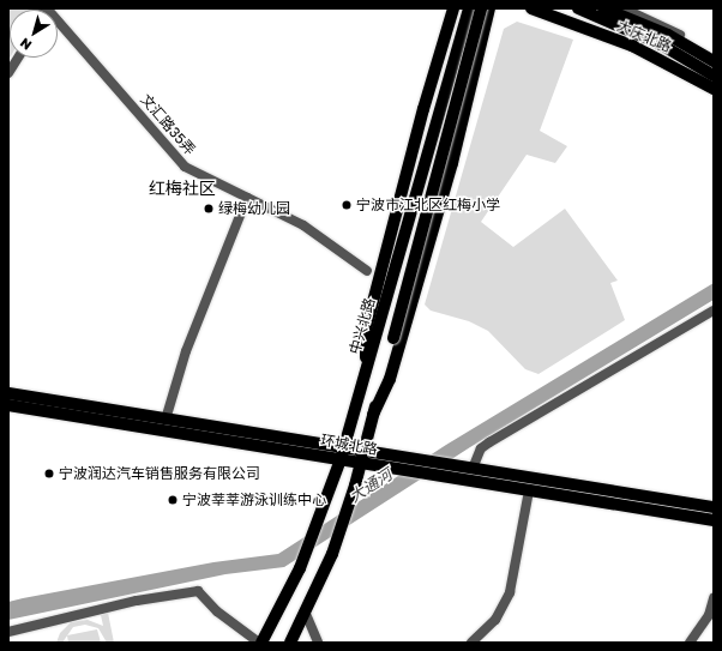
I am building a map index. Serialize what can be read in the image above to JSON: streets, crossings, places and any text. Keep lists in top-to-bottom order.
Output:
{
  "streets": {
    "main road": ["大庆北路", "中兴北路", "环城北路"],
    "street": ["文汇路35弄"]
  },
  "crossings": [
    ["中兴北路", "环城北路"]
  ],
  "districts": ["红梅社区"],
  "water": ["大通河"],
  "places": [
    "宁波市江北区红梅小学",
    "绿梅幼儿园",
    "宁波润达汽车销售服务有限公司",
    "宁波莘莘游泳训练中心"
  ],
  "north": "bottom left"
}
